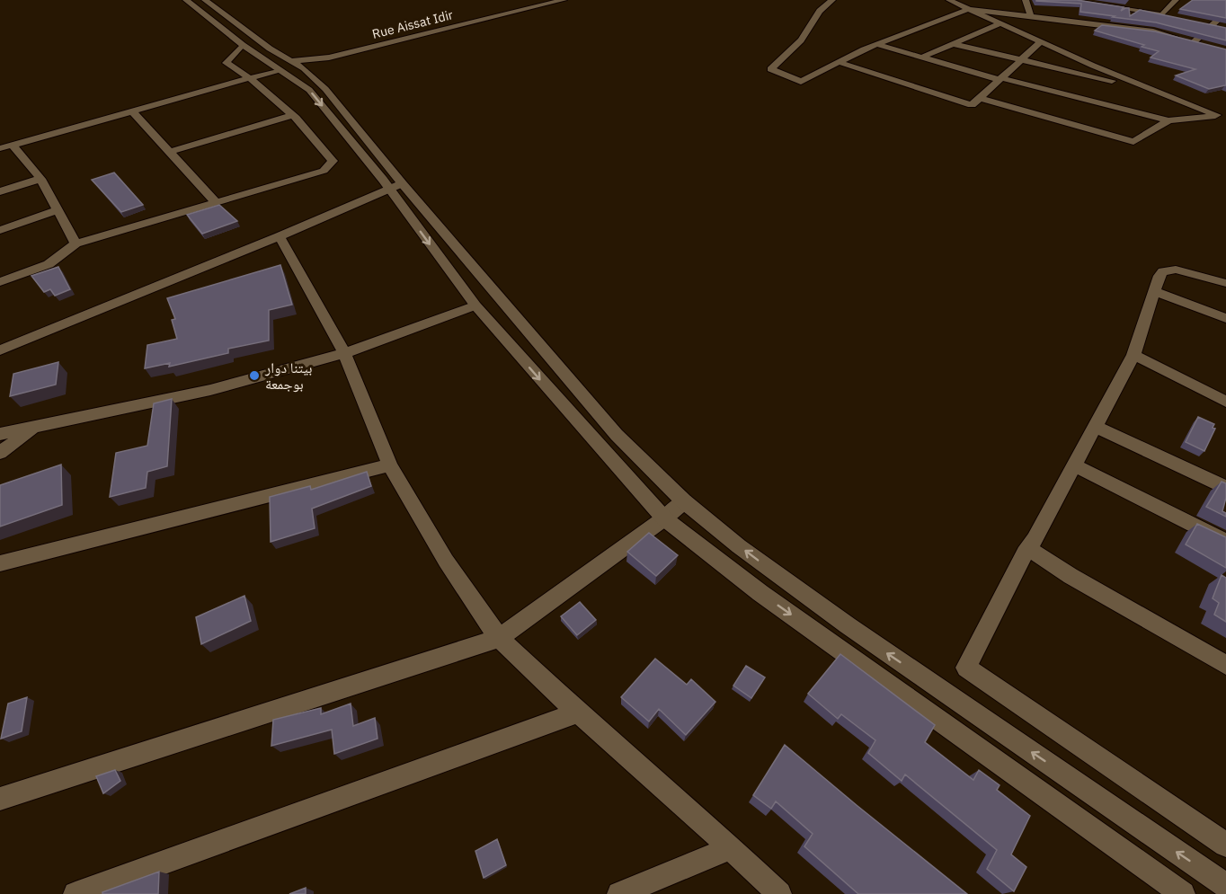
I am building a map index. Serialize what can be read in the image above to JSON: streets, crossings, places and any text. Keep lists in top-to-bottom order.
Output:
{
  "streets": {
    "street": ["Rue Aissat Idir"]
  },
  "places": ["بيتنا دوار بوجمعة"]
}
